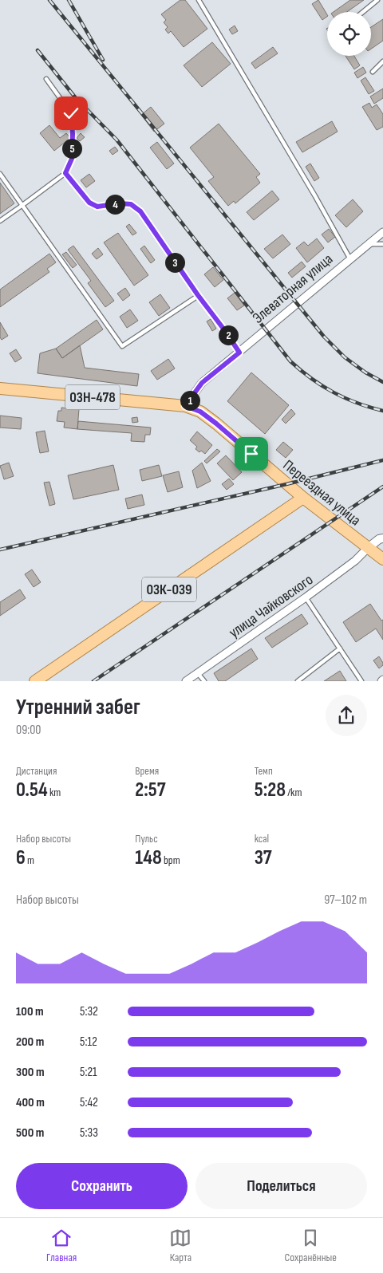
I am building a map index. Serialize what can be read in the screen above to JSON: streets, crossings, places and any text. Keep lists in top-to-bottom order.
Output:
{
  "streets": {
    "main road": ["03Н-478", "Переездная улица", "03К-039"],
    "street": ["Элеваторная улица", "улица Чайковского"]
  },
  "crossings": [
    ["Элеваторная улица", "03Н-478"],
    ["Элеваторная улица", "Переездная улица"],
    ["03Н-478", "Переездная улица"],
    ["Переездная улица", "03К-039"],
    ["Переездная улица", "улица Чайковского"]
  ],
  "page": {
    "pins": [
      "5",
      "4",
      "3",
      "2",
      "1"
    ],
    "heading": ["Утренний забег", "09:00"],
    "stats": [
      ["Дистанция", "0.54 km"],
      ["Время", "2:57"],
      ["Темп", "5:28 /km"],
      ["Набор высоты", "6 m"],
      ["Пульс", "148 bpm"],
      ["kcal", "37"]
    ],
    "chart": ["Набор высоты", "97–102 m"],
    "list": [
      {
        "name": "100 m",
        "note": "5:32"
      },
      {
        "name": "200 m",
        "note": "5:12"
      },
      {
        "name": "300 m",
        "note": "5:21"
      },
      {
        "name": "400 m",
        "note": "5:42"
      },
      {
        "name": "500 m",
        "note": "5:33"
      }
    ],
    "buttons": ["Сохранить", "Поделиться"],
    "tabs": ["Главная", "Карта", "Сохранённые"]
  }
}
